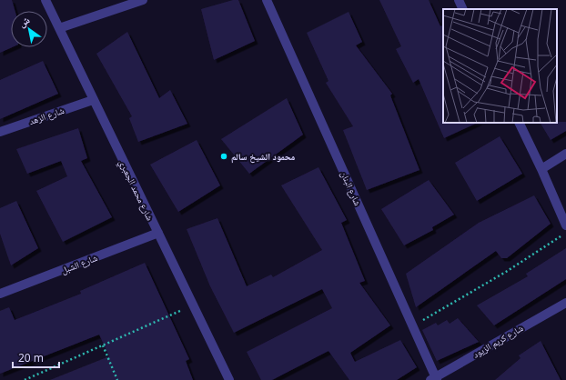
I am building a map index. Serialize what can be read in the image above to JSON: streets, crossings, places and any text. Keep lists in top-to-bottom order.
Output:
{
  "streets": {
    "street": [
      "شارع الزهد",
      "شارع البنان",
      "شارع محمد الجعبري",
      "شارع الشبل",
      "شارع كريم الزيود"
    ]
  },
  "crossings": [
    ["شارع الزهد", "شارع محمد الجعبري"],
    ["شارع البنان", "شارع كريم الزيود"],
    ["شارع محمد الجعبري", "شارع الشبل"]
  ],
  "places": ["محمود الشيخ سالم"],
  "scale_bar": "20 m",
  "north": "top left"
}
